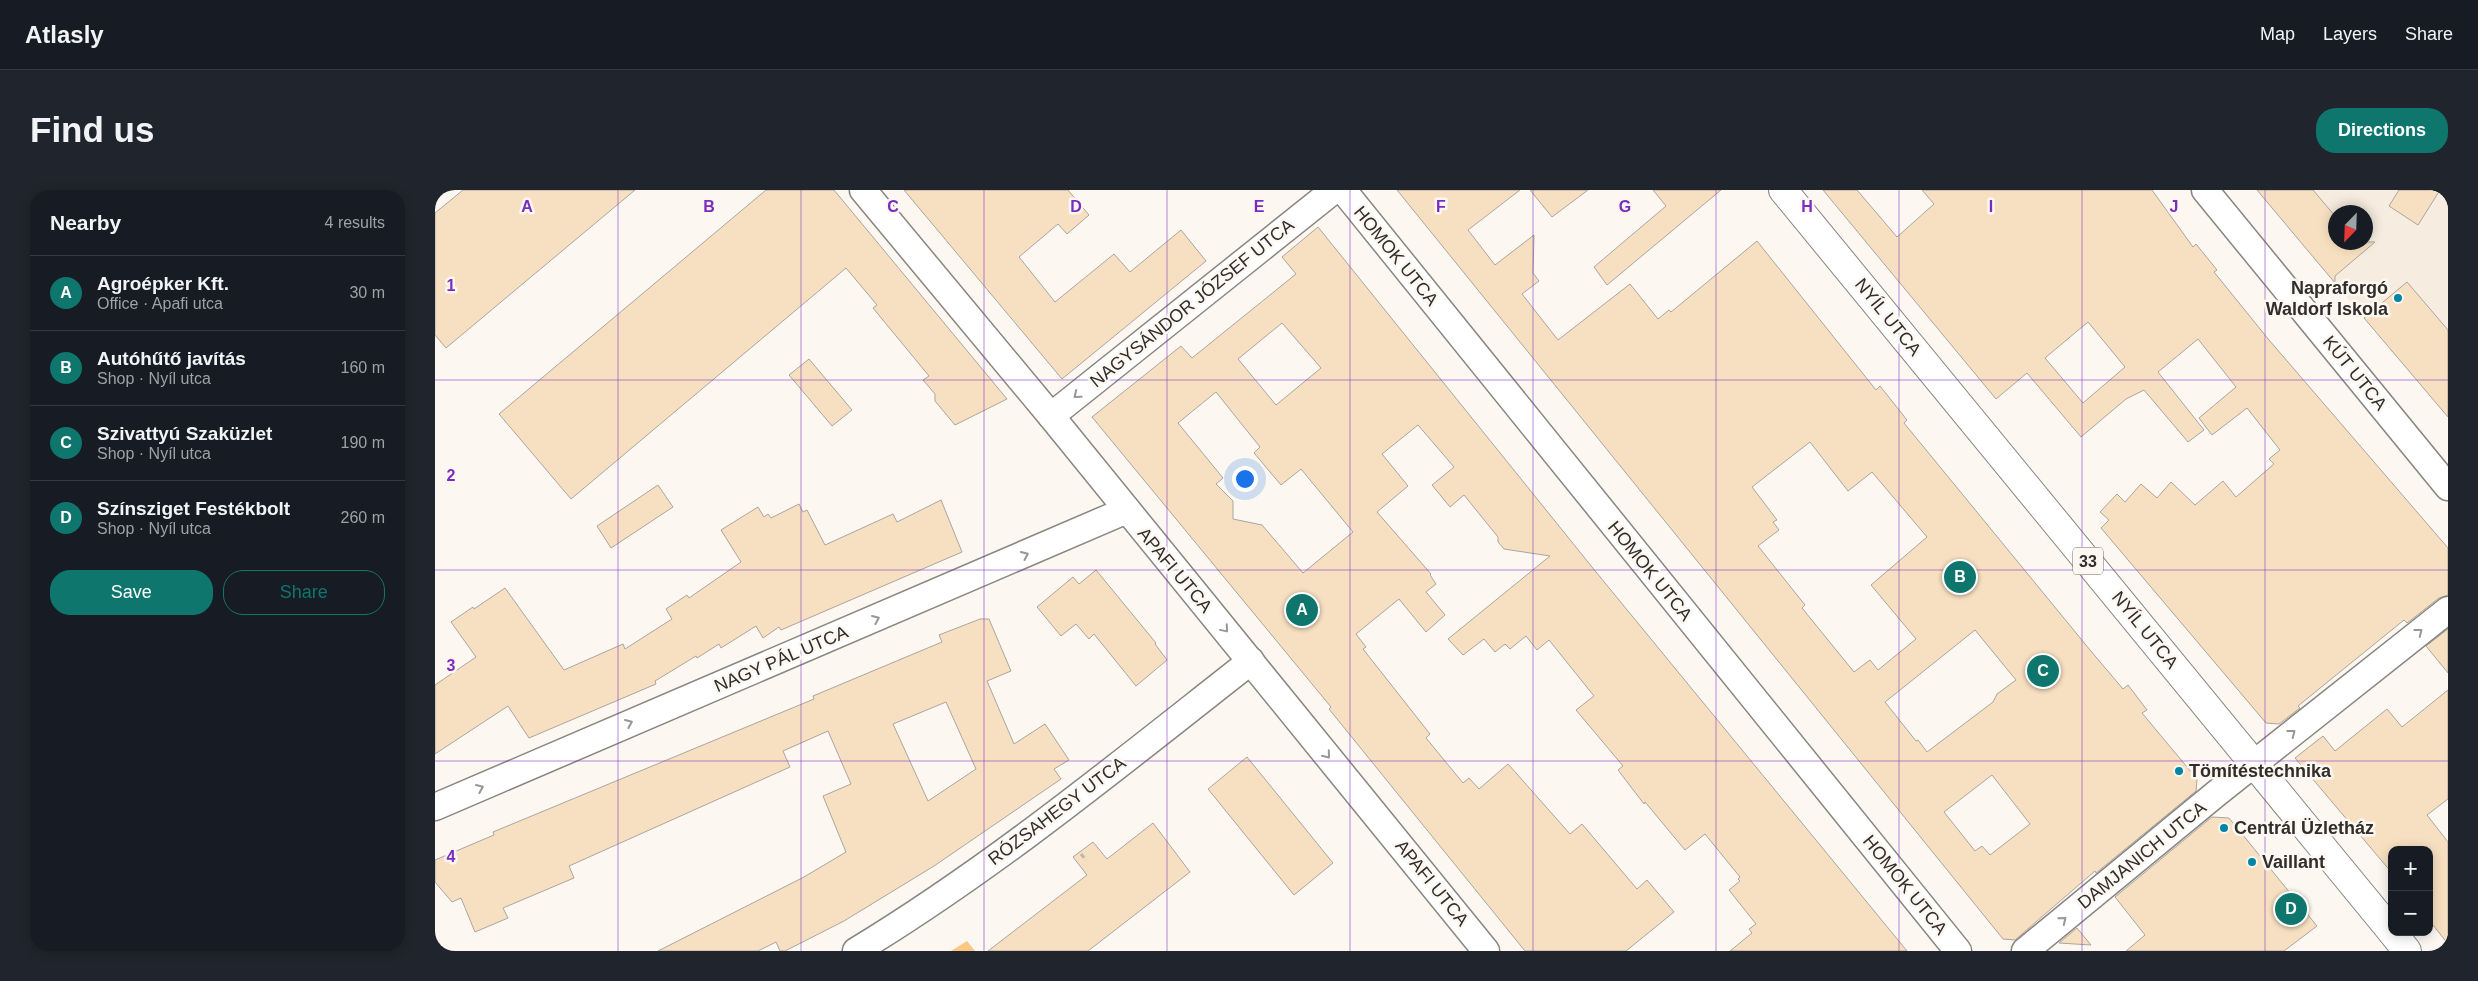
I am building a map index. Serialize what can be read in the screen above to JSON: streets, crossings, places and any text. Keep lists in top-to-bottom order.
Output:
{
  "streets": {
    "main road": ["NYÍL UTCA", "33"],
    "street": [
      "HOMOK UTCA",
      "NAGYSÁNDOR JÓZSEF UTCA",
      "KÚT UTCA",
      "APAFI UTCA",
      "NAGY PÁL UTCA",
      "RÓZSAHEGY UTCA",
      "DAMJANICH UTCA"
    ]
  },
  "crossings": [
    ["NAGYSÁNDOR JÓZSEF UTCA", "APAFI UTCA"],
    ["NYÍL UTCA", "DAMJANICH UTCA"],
    ["APAFI UTCA", "NAGY PÁL UTCA"],
    ["APAFI UTCA", "RÓZSAHEGY UTCA"]
  ],
  "one_way": [
    "NAGYSÁNDOR JÓZSEF UTCA",
    "APAFI UTCA",
    "NAGY PÁL UTCA",
    "DAMJANICH UTCA"
  ],
  "places": [
    "Napraforgó Waldorf Iskola",
    "Tömítéstechnika",
    "Centrál Üzletház",
    "Vaillant"
  ],
  "north": "bottom left",
  "page": {
    "header": "Atlasly",
    "nav": ["Map", "Layers", "Share"],
    "buttons": [
      "Directions",
      ["Save", "Share"]
    ],
    "title": "Find us",
    "heading": ["Nearby", "4 results"],
    "list": [
      {
        "mark": "A",
        "name": "Agroépker Kft.",
        "note": "Office · Apafi utca",
        "value": "30 m"
      },
      {
        "mark": "B",
        "name": "Autóhűtő javítás",
        "note": "Shop · Nyíl utca",
        "value": "160 m"
      },
      {
        "mark": "C",
        "name": "Szivattyú Szaküzlet",
        "note": "Shop · Nyíl utca",
        "value": "190 m"
      },
      {
        "mark": "D",
        "name": "Színsziget Festékbolt",
        "note": "Shop · Nyíl utca",
        "value": "260 m"
      }
    ],
    "pins": [
      "B",
      "A",
      "C",
      "D"
    ],
    "map_buttons": ["+", "−"]
  },
  "grid": {
    "columns": [
      "A",
      "B",
      "C",
      "D",
      "E",
      "F",
      "G",
      "H",
      "I",
      "J"
    ],
    "rows": [
      "1",
      "2",
      "3",
      "4"
    ]
  }
}
